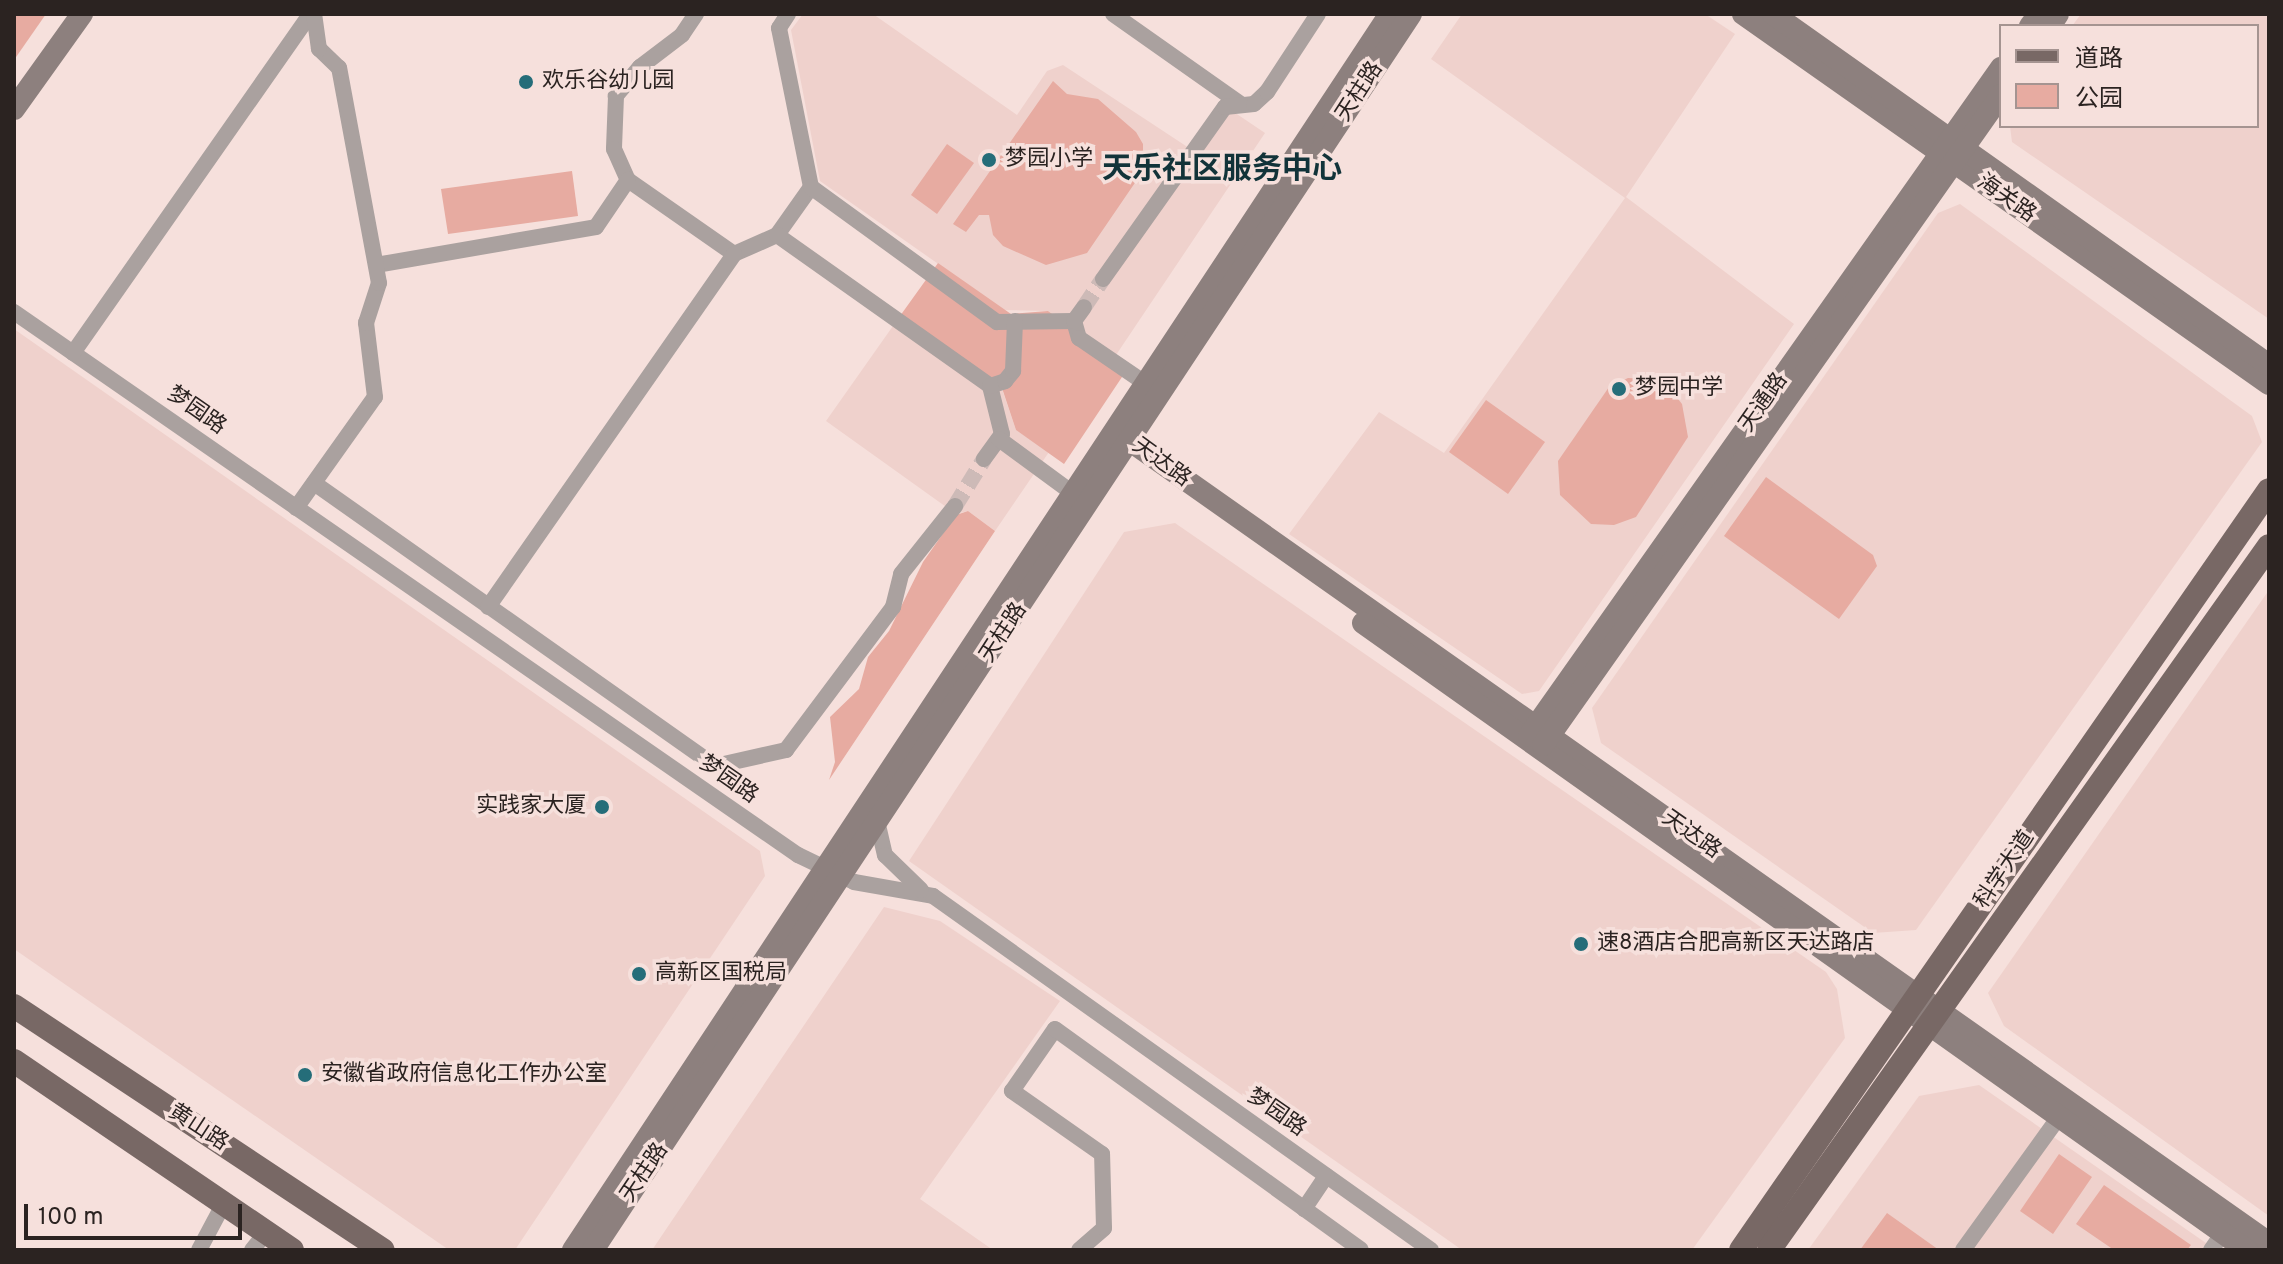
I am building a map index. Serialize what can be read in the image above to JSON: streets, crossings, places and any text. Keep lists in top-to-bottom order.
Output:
{
  "streets": {
    "main road": ["科学大道", "黄山路"],
    "street": [
      "天柱路",
      "海关路",
      "天通路",
      "梦园路",
      "天达路"
    ]
  },
  "crossings": [
    ["天柱路", "梦园路"],
    ["天柱路", "天达路"],
    ["海关路", "天通路"],
    ["天通路", "天达路"],
    ["天达路", "科学大道"]
  ],
  "districts": ["天乐社区服务中心"],
  "places": [
    "欢乐谷幼儿园",
    "梦园小学",
    "梦园中学",
    "实践家大厦",
    "速8酒店合肥高新区天达路店",
    "高新区国税局",
    "安徽省政府信息化工作办公室"
  ],
  "legend": ["道路", "公园"],
  "scale_bar": "100 m"
}
